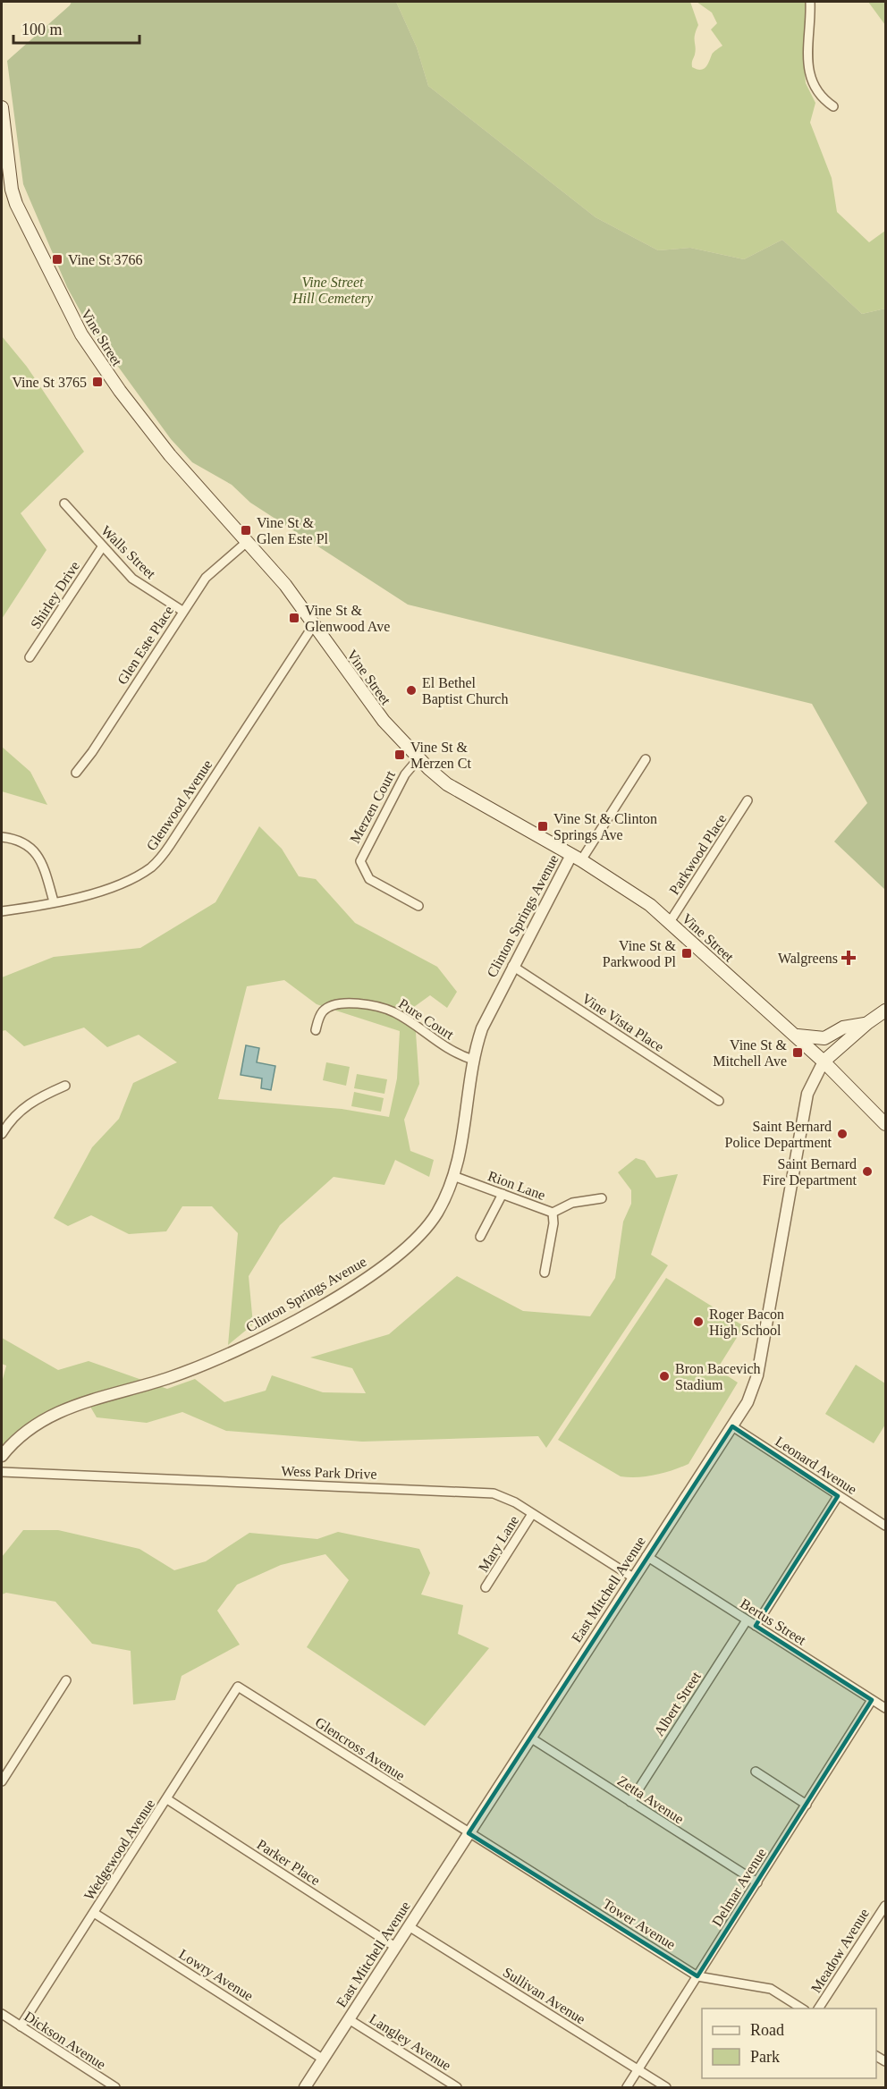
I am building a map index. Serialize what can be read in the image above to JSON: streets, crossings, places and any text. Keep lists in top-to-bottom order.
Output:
{
  "streets": {
    "main road": ["Vine Street"],
    "street": [
      "Walls Street",
      "Shirley Drive",
      "Glen Este Place",
      "Glenwood Avenue",
      "Merzen Court",
      "Parkwood Place",
      "Clinton Springs Avenue",
      "Pure Court",
      "Vine Vista Place",
      "Rion Lane",
      "Leonard Avenue",
      "Wess Park Drive",
      "Mary Lane",
      "East Mitchell Avenue",
      "Bertus Street",
      "Albert Street",
      "Glencross Avenue",
      "Zetta Avenue",
      "Wedgewood Avenue",
      "Parker Place",
      "Delmar Avenue",
      "Tower Avenue",
      "Meadow Avenue",
      "Lowry Avenue",
      "Sullivan Avenue",
      "Dickson Avenue",
      "Langley Avenue"
    ]
  },
  "crossings": [
    ["Vine Street", "Glen Este Place"],
    ["Vine Street", "Glenwood Avenue"],
    ["Vine Street", "Merzen Court"],
    ["Vine Street", "Parkwood Place"],
    ["Vine Street", "Clinton Springs Avenue"],
    ["Vine Street", "East Mitchell Avenue"],
    ["Walls Street", "Shirley Drive"],
    ["Walls Street", "Glen Este Place"],
    ["Clinton Springs Avenue", "Pure Court"],
    ["Clinton Springs Avenue", "Vine Vista Place"],
    ["Clinton Springs Avenue", "Rion Lane"],
    ["Leonard Avenue", "East Mitchell Avenue"],
    ["Wess Park Drive", "Mary Lane"],
    ["Wess Park Drive", "East Mitchell Avenue"],
    ["East Mitchell Avenue", "Bertus Street"],
    ["East Mitchell Avenue", "Glencross Avenue"],
    ["East Mitchell Avenue", "Zetta Avenue"],
    ["East Mitchell Avenue", "Parker Place"],
    ["East Mitchell Avenue", "Tower Avenue"],
    ["East Mitchell Avenue", "Lowry Avenue"],
    ["East Mitchell Avenue", "Sullivan Avenue"],
    ["East Mitchell Avenue", "Langley Avenue"],
    ["Bertus Street", "Albert Street"],
    ["Bertus Street", "Delmar Avenue"],
    ["Albert Street", "Zetta Avenue"],
    ["Glencross Avenue", "Wedgewood Avenue"],
    ["Glencross Avenue", "Tower Avenue"],
    ["Zetta Avenue", "Delmar Avenue"],
    ["Wedgewood Avenue", "Parker Place"],
    ["Wedgewood Avenue", "Lowry Avenue"],
    ["Wedgewood Avenue", "Dickson Avenue"],
    ["Delmar Avenue", "Tower Avenue"],
    ["Delmar Avenue", "Sullivan Avenue"]
  ],
  "parks": ["Vine Street Hill Cemetery"],
  "places": {
    "transit": [
      "Vine St 3766",
      "Vine St 3765",
      "Vine St & Glen Este Pl",
      "Vine St & Glenwood Ave",
      "Vine St & Merzen Ct",
      "Vine St & Clinton Springs Ave",
      "Vine St & Parkwood Pl",
      "Vine St & Mitchell Ave"
    ],
    "other": [
      "El Bethel Baptist Church",
      "Saint Bernard Police Department",
      "Saint Bernard Fire Department",
      "Roger Bacon High School",
      "Bron Bacevich Stadium"
    ],
    "health": ["Walgreens"]
  },
  "legend": ["Road", "Park"],
  "scale_bar": "100 m"
}
